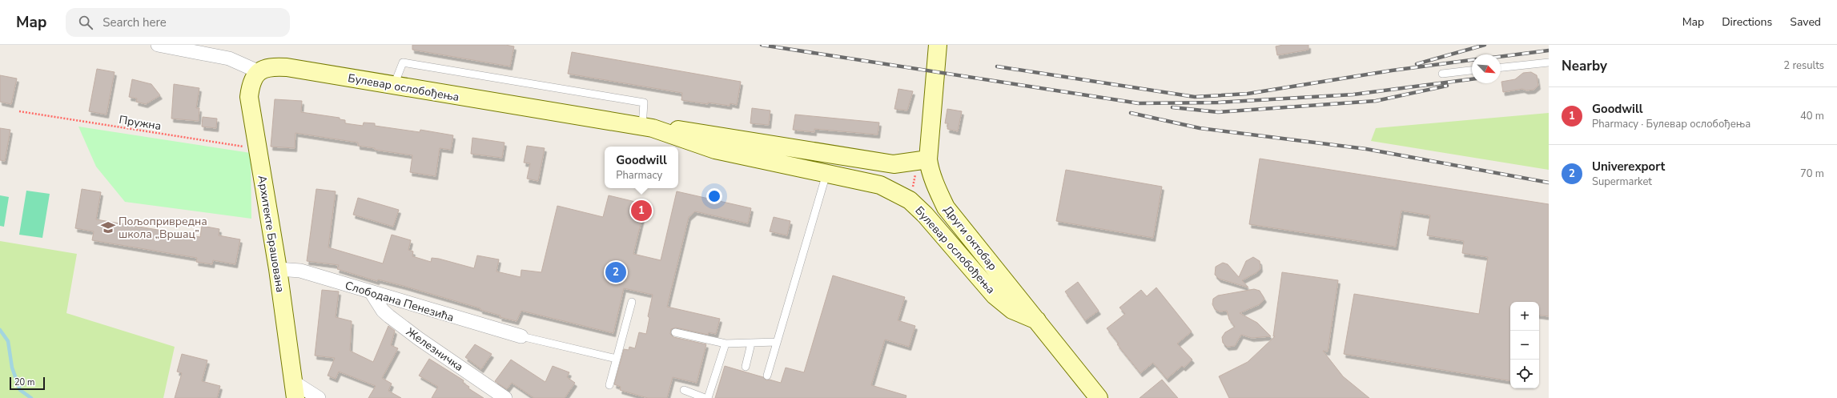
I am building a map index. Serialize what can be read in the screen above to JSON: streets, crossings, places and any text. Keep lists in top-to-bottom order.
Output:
{
  "streets": {
    "street": [
      "Булевар ослобођења",
      "Архитекте Брашована",
      "Други октобар",
      "Слободана Пенезића",
      "Железничка"
    ],
    "path": ["Пружна"]
  },
  "crossings": [
    ["Булевар ослобођења", "Архитекте Брашована"],
    ["Булевар ослобођења", "Други октобар"],
    ["Пружна", "Архитекте Брашована"],
    ["Архитекте Брашована", "Слободана Пенезића"],
    ["Слободана Пенезића", "Железничка"]
  ],
  "places": {
    "school or university": ["Пољопривредна школа „Вршац”"]
  },
  "scale_bar": "20 m",
  "north": "bottom right",
  "page": {
    "header": "Map",
    "search": "Search here",
    "nav": ["Map", "Directions", "Saved"],
    "heading": ["Nearby", "2 results"],
    "list": [
      {
        "mark": "1",
        "name": "Goodwill",
        "note": "Pharmacy · Булевар ослобођења",
        "value": "40 m"
      },
      {
        "mark": "2",
        "name": "Univerexport",
        "note": "Supermarket",
        "value": "70 m"
      }
    ],
    "popup": ["Goodwill", "Pharmacy"],
    "pins": ["1", "2"],
    "map_buttons": ["+", "−"],
    "scale": "20 m"
  }
}
